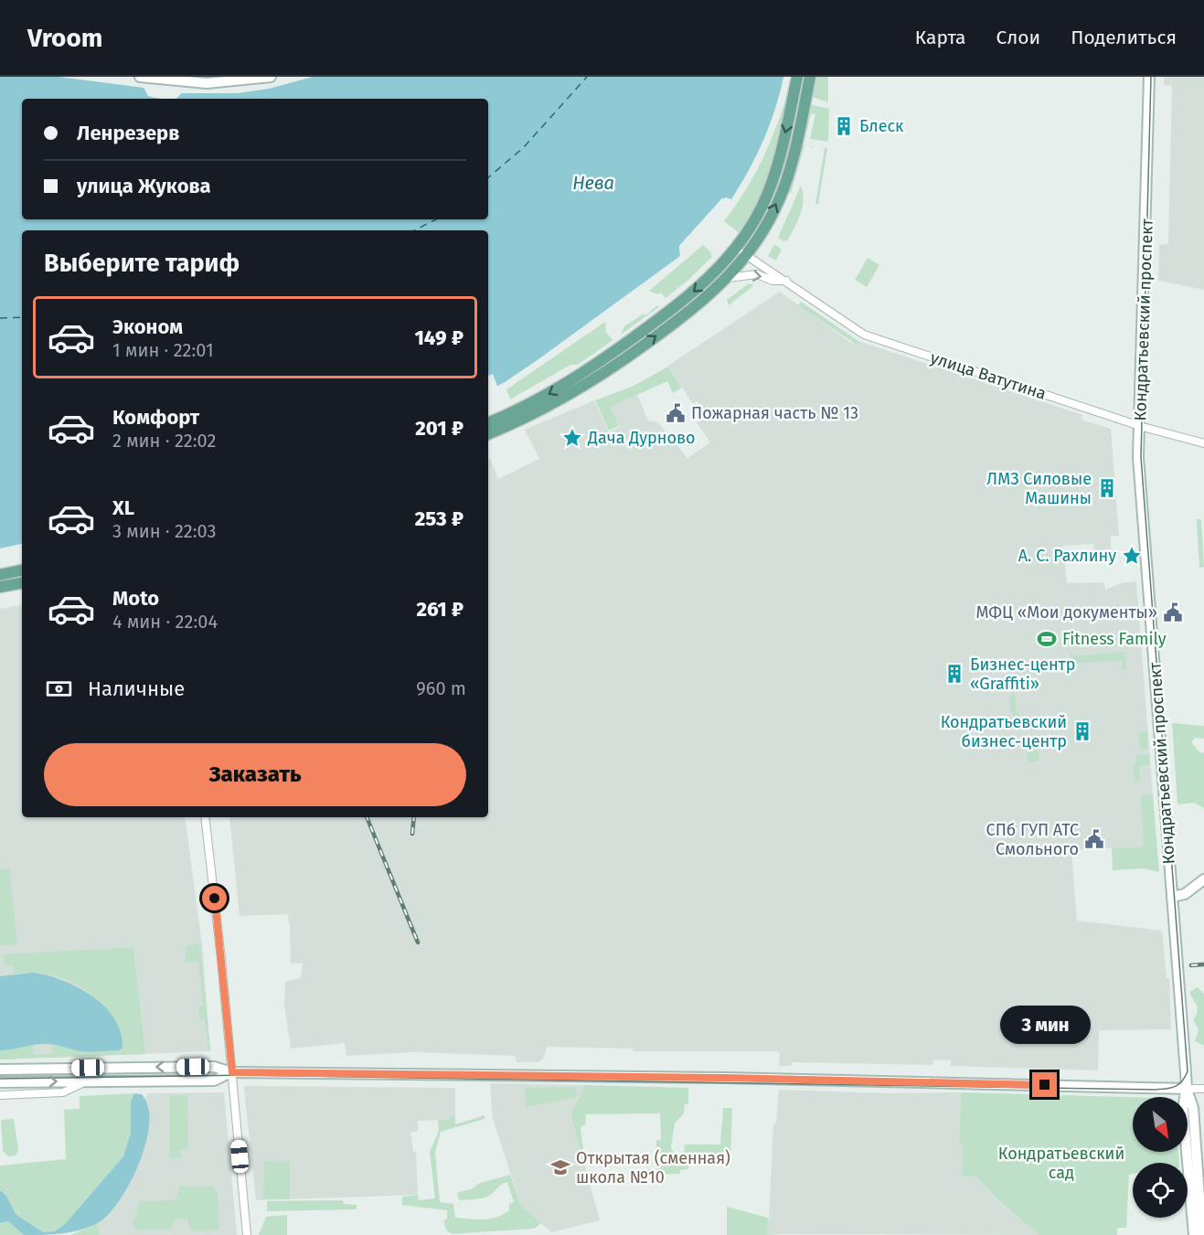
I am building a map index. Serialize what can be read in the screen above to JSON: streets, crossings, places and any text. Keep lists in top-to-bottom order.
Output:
{
  "streets": {
    "street": ["Кондратьевский проспект", "улица Ватутина"]
  },
  "crossings": [
    ["Кондратьевский проспект", "улица Ватутина"]
  ],
  "water": ["Нева"],
  "parks": ["Кондратьевский сад"],
  "places": {
    "building": [
      "Блеск",
      "ЛМЗ Силовые Машины",
      "Бизнес-центр «Graffiti»",
      "Кондратьевский бизнес-центр"
    ],
    "public building": ["Пожарная часть № 13", "МФЦ «Мои документы»", "СПб ГУП АТС Смольного"],
    "place": ["Дача Дурново", "А. С. Рахлину"],
    "sports": ["Fitness Family"],
    "school or university": ["Открытая (сменная) школа №10"]
  },
  "north": "bottom right",
  "page": {
    "header": "Vroom",
    "nav": ["Карта", "Слои", "Поделиться"],
    "banner": ["Ленрезерв", "улица Жукова"],
    "heading": "Выберите тариф",
    "list": [
      {
        "name": "Эконом",
        "note": "1 мин · 22:01",
        "value": "149 ₽"
      },
      {
        "name": "Комфорт",
        "note": "2 мин · 22:02",
        "value": "201 ₽"
      },
      {
        "name": "XL",
        "note": "3 мин · 22:03",
        "value": "253 ₽"
      },
      {
        "name": "Moto",
        "note": "4 мин · 22:04",
        "value": "261 ₽"
      }
    ],
    "pay": ["Наличные", "960 m"],
    "buttons": "Заказать",
    "bubble": "3 мин"
  }
}
